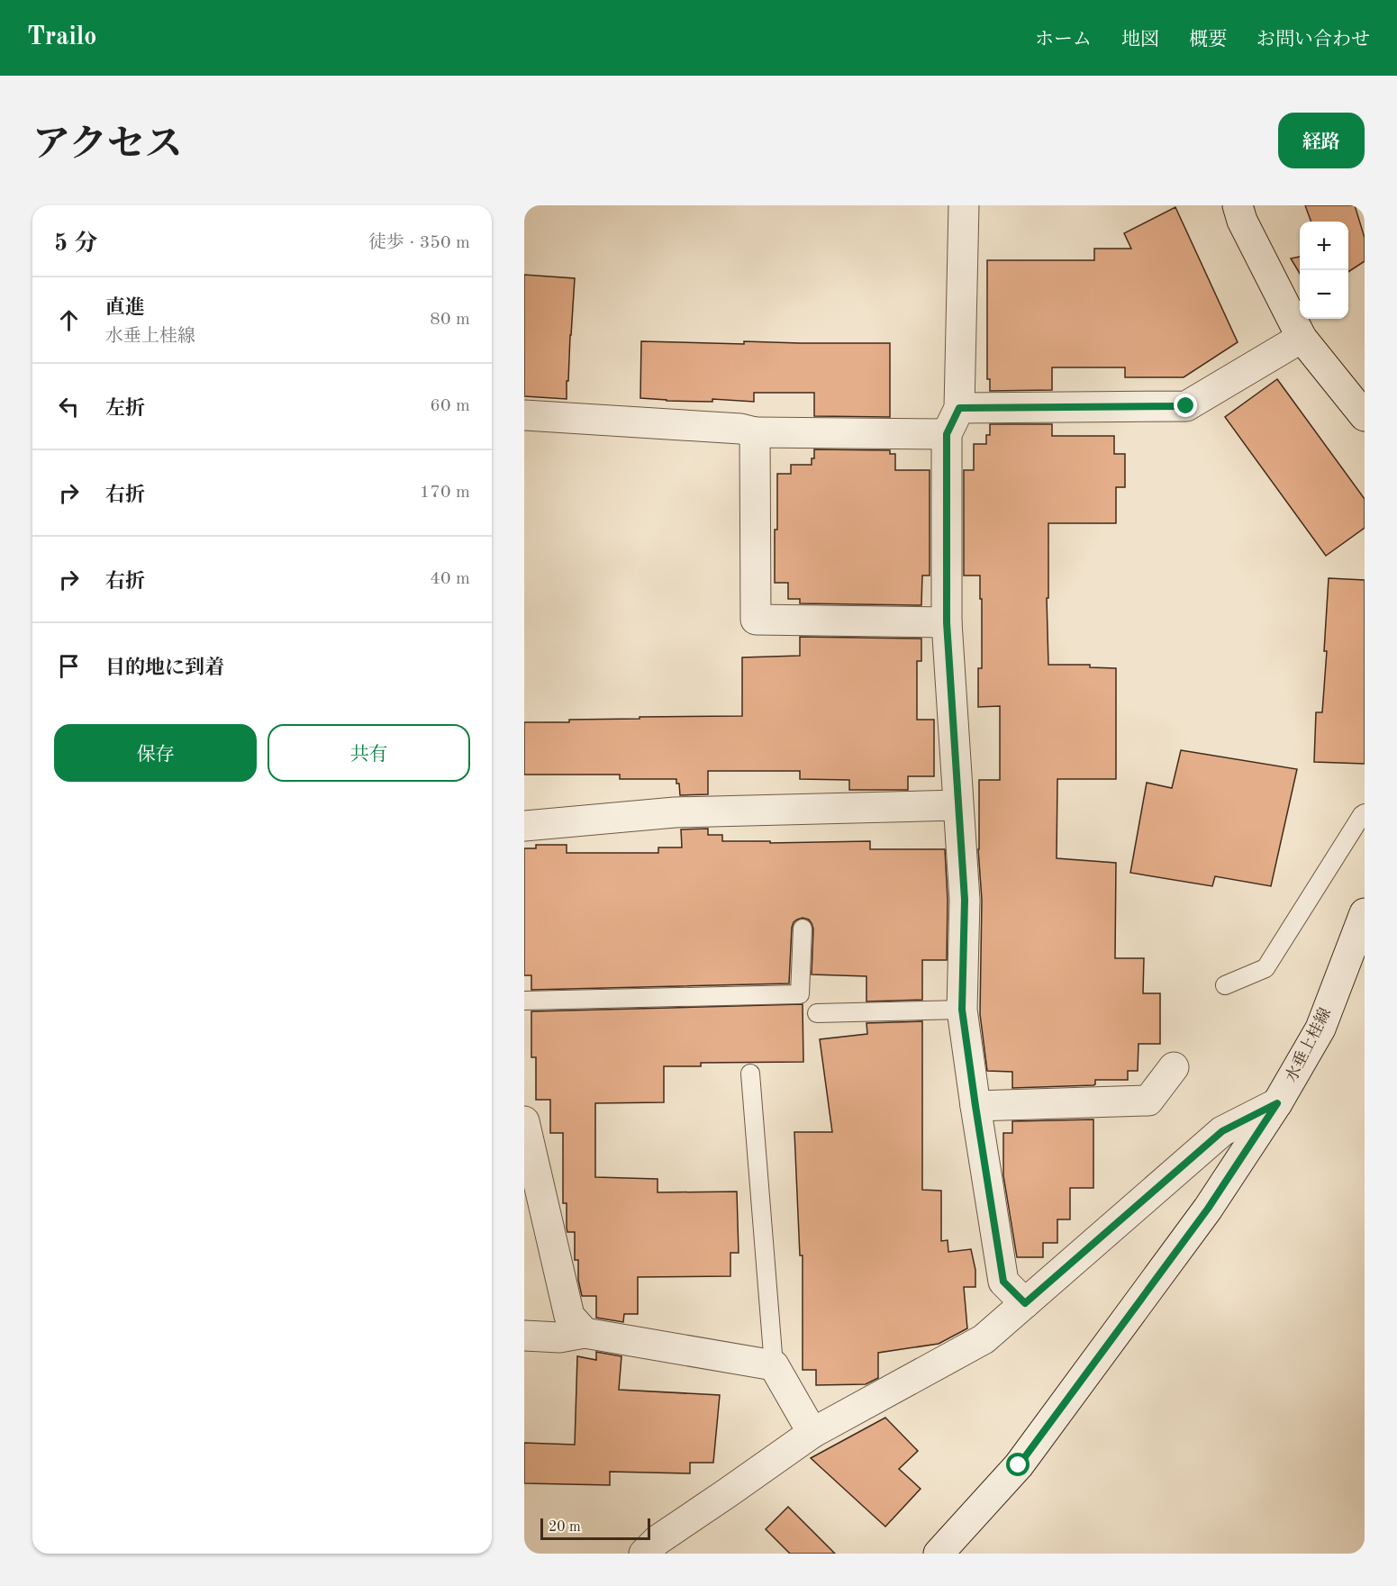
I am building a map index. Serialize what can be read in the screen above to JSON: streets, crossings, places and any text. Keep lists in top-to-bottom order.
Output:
{
  "streets": {
    "street": ["水垂上桂線"]
  },
  "scale_bar": "20 m",
  "page": {
    "header": "Trailo",
    "nav": [
      "ホーム",
      "地図",
      "概要",
      "お問い合わせ"
    ],
    "title": "アクセス",
    "buttons": [
      "経路",
      ["保存", "共有"]
    ],
    "heading": ["5 分", "徒歩 · 350 m"],
    "map_buttons": ["+", "−"],
    "list": [
      ["直進", "水垂上桂線", "80 m"],
      ["左折", "60 m"],
      ["右折", "170 m"],
      ["右折", "40 m"],
      "目的地に到着"
    ],
    "scale": "20 m"
  }
}
